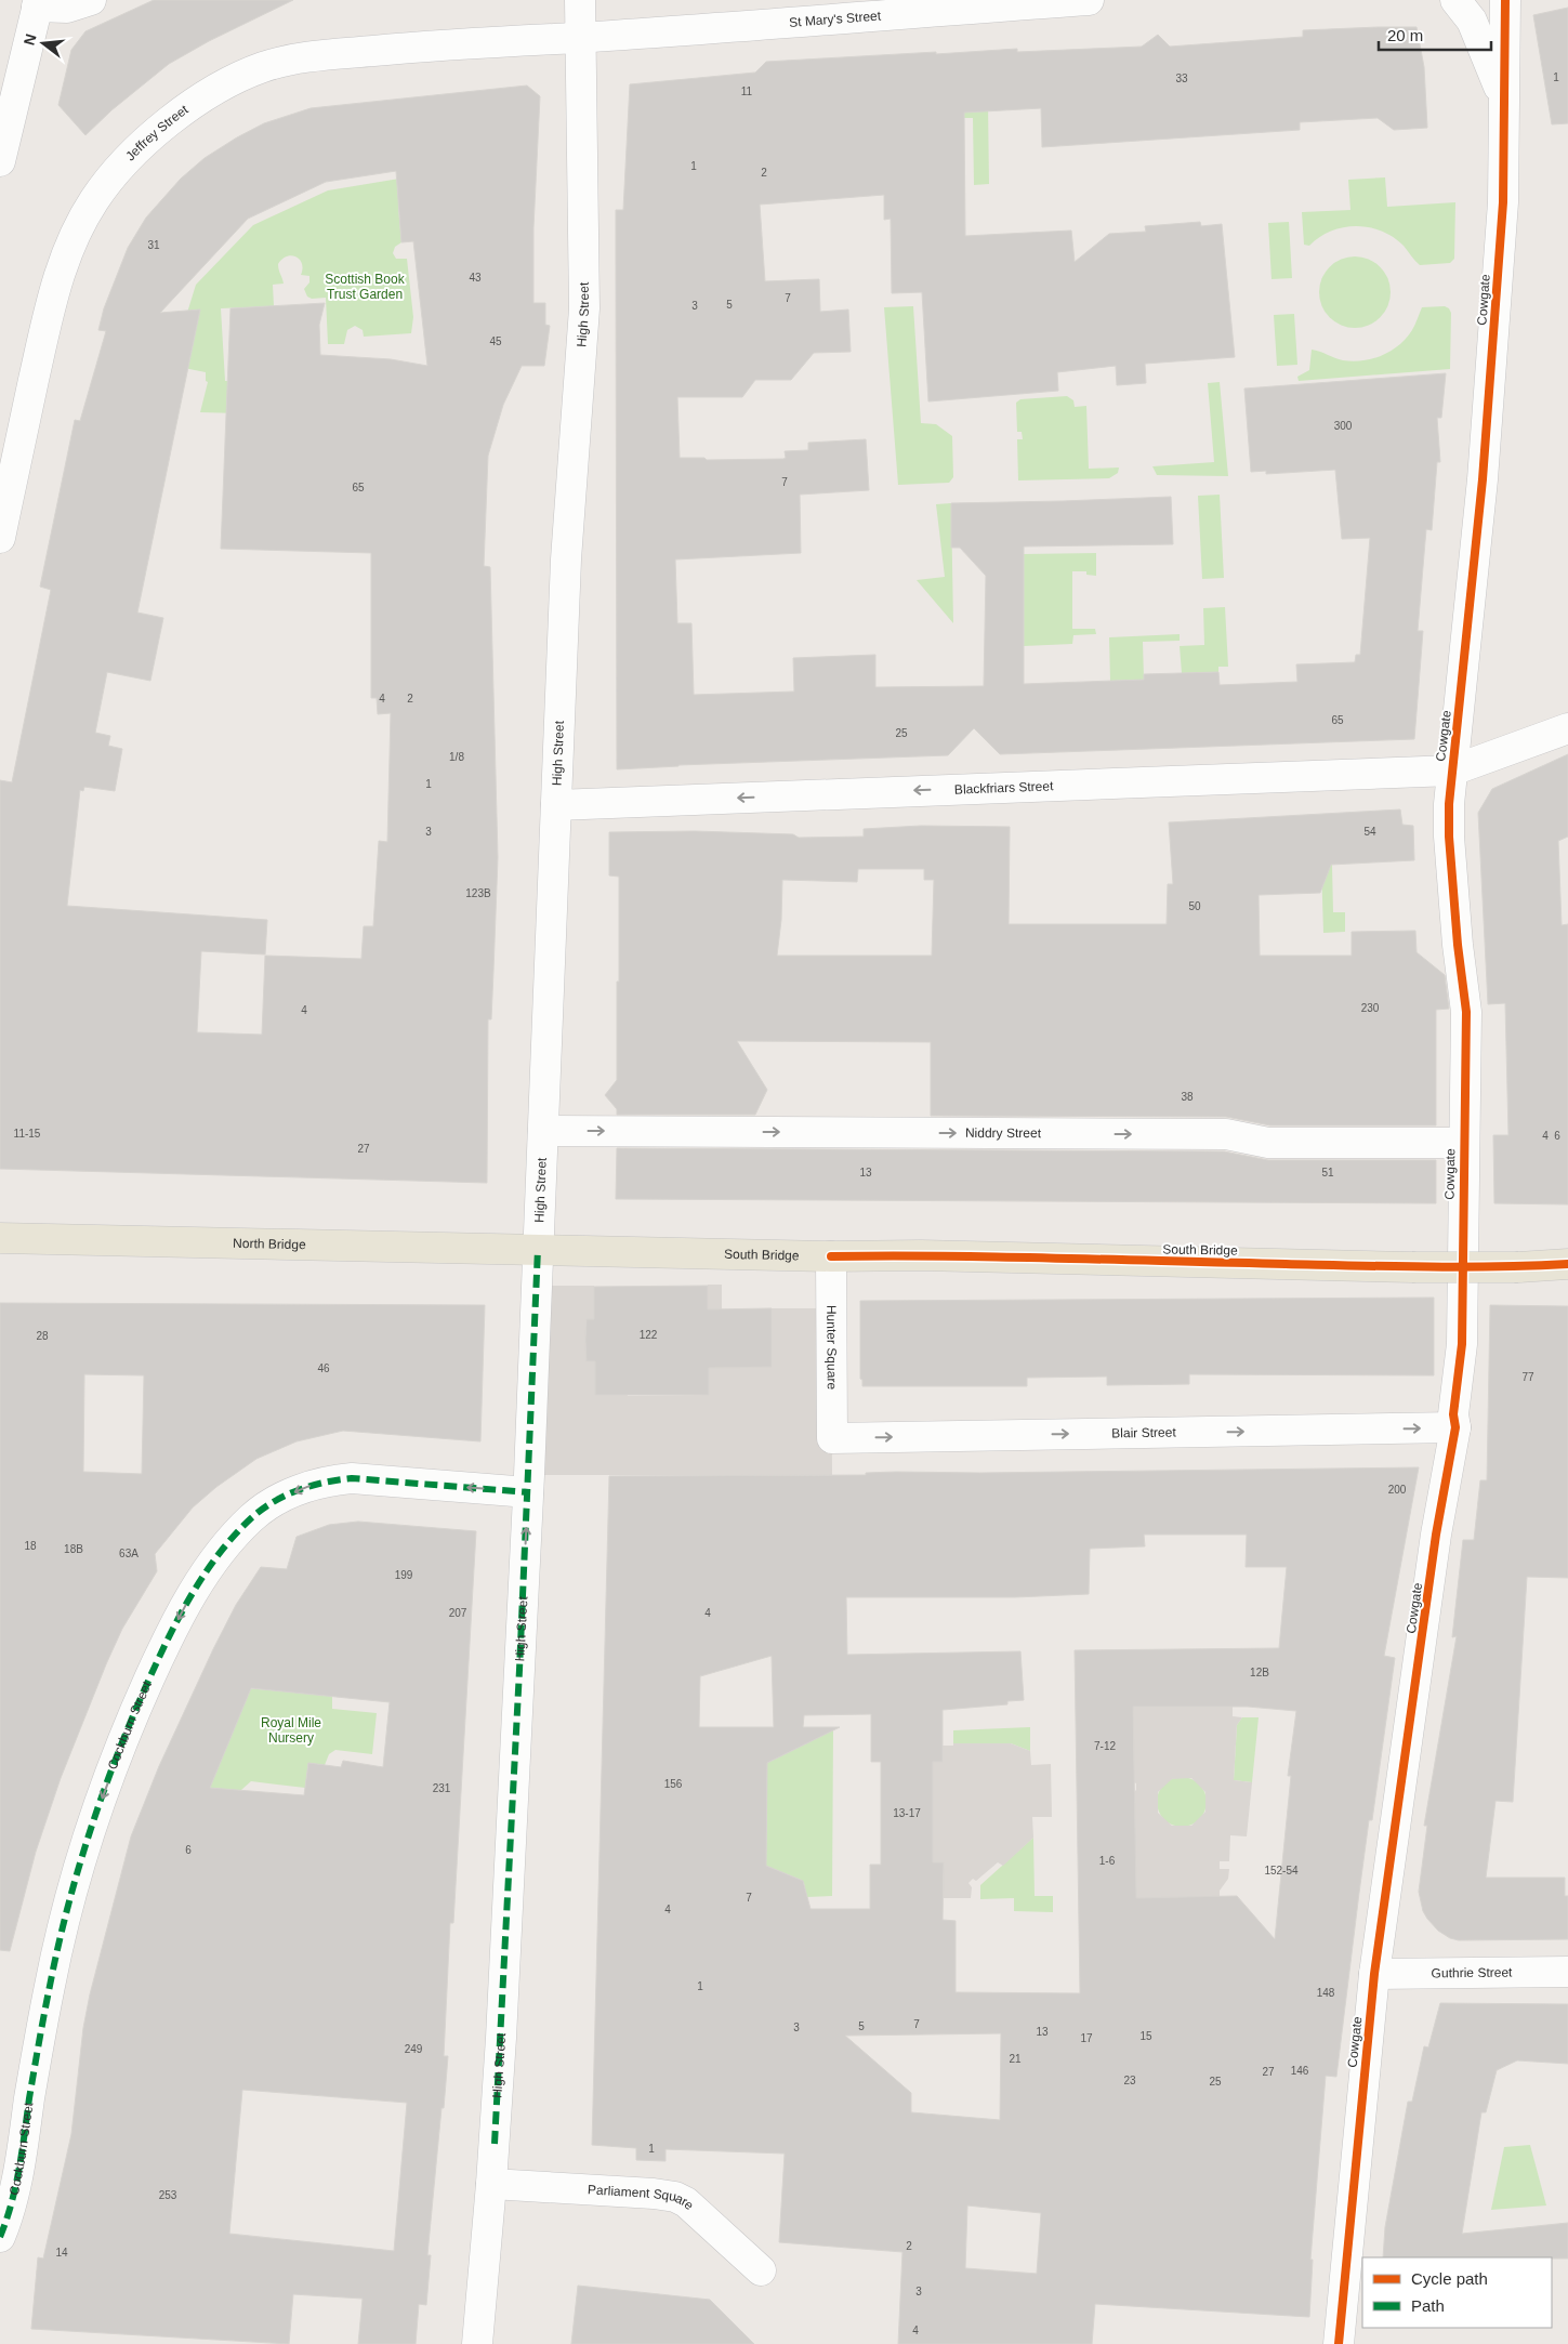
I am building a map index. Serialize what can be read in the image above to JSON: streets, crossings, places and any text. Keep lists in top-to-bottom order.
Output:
{
  "streets": {
    "main road": ["North Bridge", "South Bridge"],
    "street": [
      "St Mary's Street",
      "Jeffrey Street",
      "Cowgate",
      "High Street",
      "Blackfriars Street",
      "Niddry Street",
      "Hunter Square",
      "Blair Street",
      "Cockburn Street",
      "Guthrie Street",
      "Parliament Square"
    ]
  },
  "crossings": [
    ["St Mary's Street", "Jeffrey Street"],
    ["St Mary's Street", "High Street"],
    ["Jeffrey Street", "High Street"],
    ["Cowgate", "Blackfriars Street"],
    ["Cowgate", "Niddry Street"],
    ["Cowgate", "Blair Street"],
    ["Cowgate", "Guthrie Street"],
    ["High Street", "Blackfriars Street"],
    ["High Street", "Niddry Street"],
    ["High Street", "North Bridge"],
    ["High Street", "South Bridge"],
    ["High Street", "Cockburn Street"],
    ["High Street", "Parliament Square"],
    ["North Bridge", "South Bridge"],
    ["South Bridge", "Hunter Square"],
    ["Hunter Square", "Blair Street"]
  ],
  "one_way": [
    "Blackfriars Street",
    "Niddry Street",
    "Blair Street",
    "Cockburn Street"
  ],
  "parks": ["Scottish Book Trust Garden", "Royal Mile Nursery"],
  "house_numbers": [
    "1",
    "33",
    "11",
    "1",
    "2",
    "31",
    "43",
    "7",
    "5",
    "3",
    "45",
    "300",
    "7",
    "65",
    "4",
    "2",
    "65",
    "25",
    "1/8",
    "1",
    "3",
    "54",
    "123B",
    "50",
    "230",
    "4",
    "38",
    "11-15",
    "4",
    "6",
    "27",
    "13",
    "51",
    "122",
    "28",
    "46",
    "77",
    "200",
    "18",
    "18B",
    "63A",
    "199",
    "207",
    "4",
    "12B",
    "7-12",
    "156",
    "231",
    "13-17",
    "6",
    "1-6",
    "152-54",
    "7",
    "4",
    "1",
    "148",
    "7",
    "5",
    "3",
    "13",
    "15",
    "17",
    "249",
    "21",
    "146",
    "27",
    "23",
    "25",
    "1",
    "253",
    "2",
    "14",
    "3",
    "4"
  ],
  "legend": ["Cycle path", "Path"],
  "scale_bar": "20 m",
  "north": "left"
}
